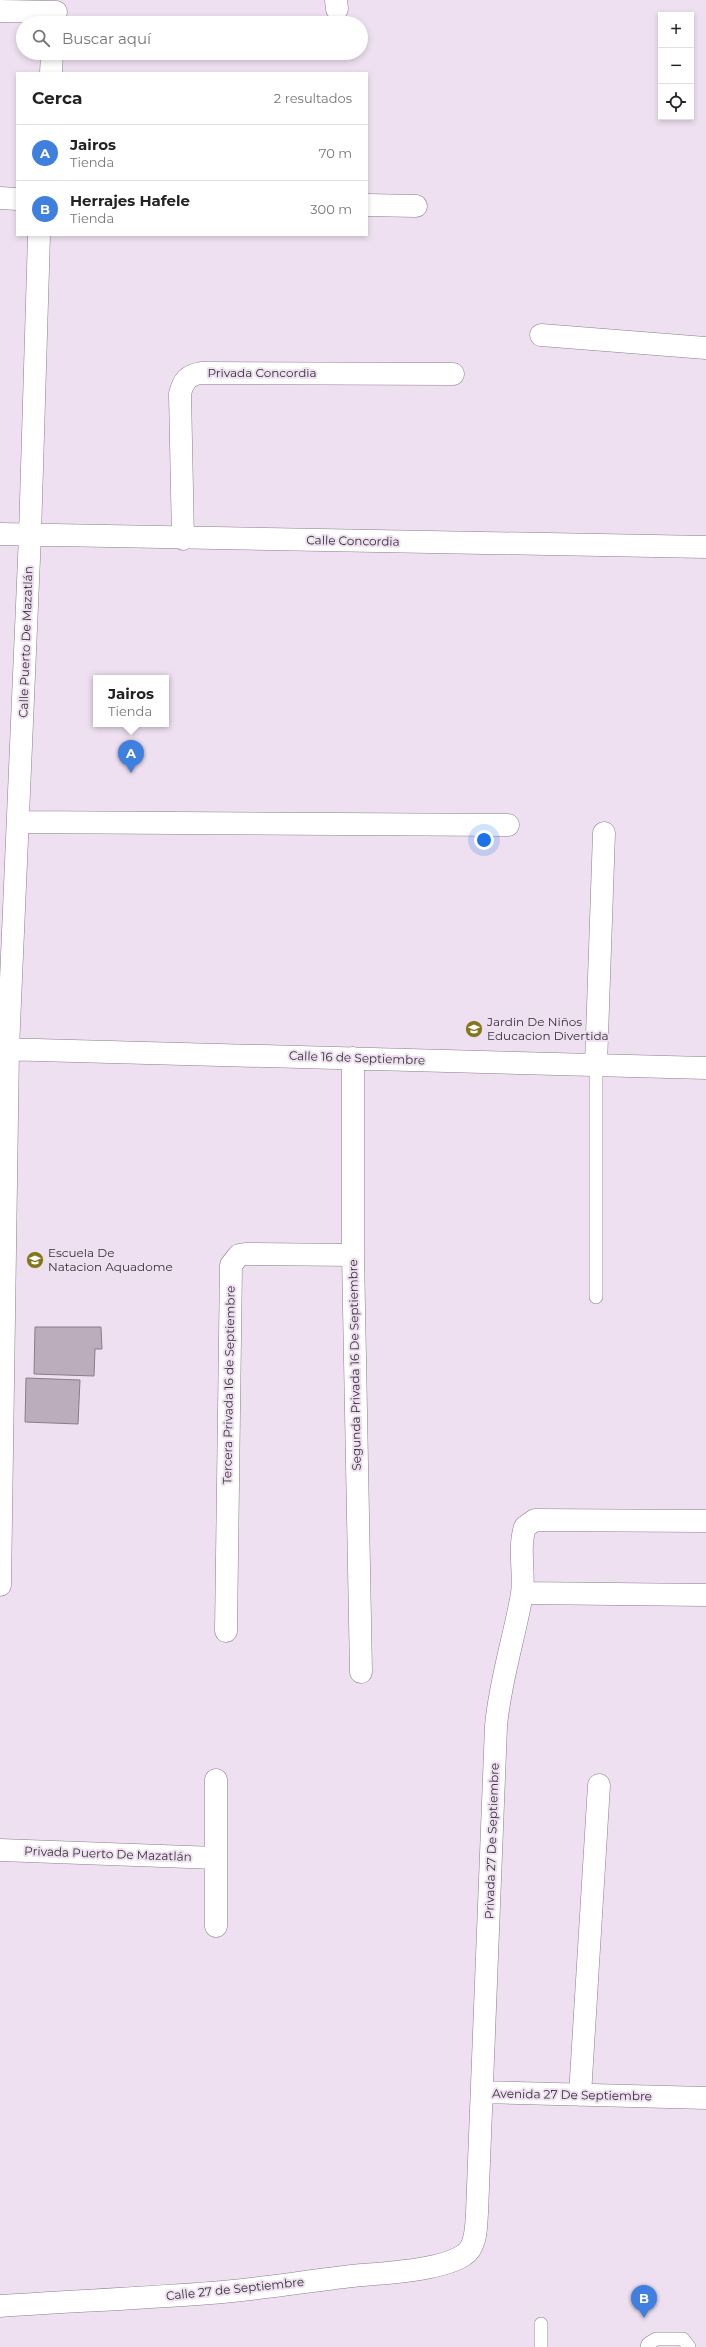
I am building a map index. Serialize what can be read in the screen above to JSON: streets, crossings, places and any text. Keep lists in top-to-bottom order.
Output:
{
  "streets": {
    "street": [
      "Privada Concordia",
      "Calle Concordia",
      "Calle Puerto De Mazatlán",
      "Calle 16 de Septiembre",
      "Segunda Privada 16 De Septiembre",
      "Tercera Privada 16 de Septiembre",
      "Privada 27 De Septiembre",
      "Privada Puerto De Mazatlán",
      "Avenida 27 De Septiembre",
      "Calle 27 de Septiembre"
    ]
  },
  "crossings": [
    ["Privada Concordia", "Calle Concordia"],
    ["Calle Concordia", "Calle Puerto De Mazatlán"],
    ["Calle Puerto De Mazatlán", "Calle 16 de Septiembre"],
    ["Calle 16 de Septiembre", "Segunda Privada 16 De Septiembre"],
    ["Segunda Privada 16 De Septiembre", "Tercera Privada 16 de Septiembre"],
    ["Privada 27 De Septiembre", "Avenida 27 De Septiembre"],
    ["Avenida 27 De Septiembre", "Calle 27 de Septiembre"]
  ],
  "places": {
    "school or university": ["Jardin De Niños Educacion Divertida", "Escuela De Natacion Aquadome"]
  },
  "page": {
    "map_buttons": ["+", "−"],
    "search": "Buscar aquí",
    "heading": ["Cerca", "2 resultados"],
    "list": [
      {
        "mark": "A",
        "name": "Jairos",
        "note": "Tienda",
        "value": "70 m"
      },
      {
        "mark": "B",
        "name": "Herrajes Hafele",
        "note": "Tienda",
        "value": "300 m"
      }
    ],
    "popup": ["Jairos", "Tienda"],
    "pins": ["A", "B"]
  }
}
